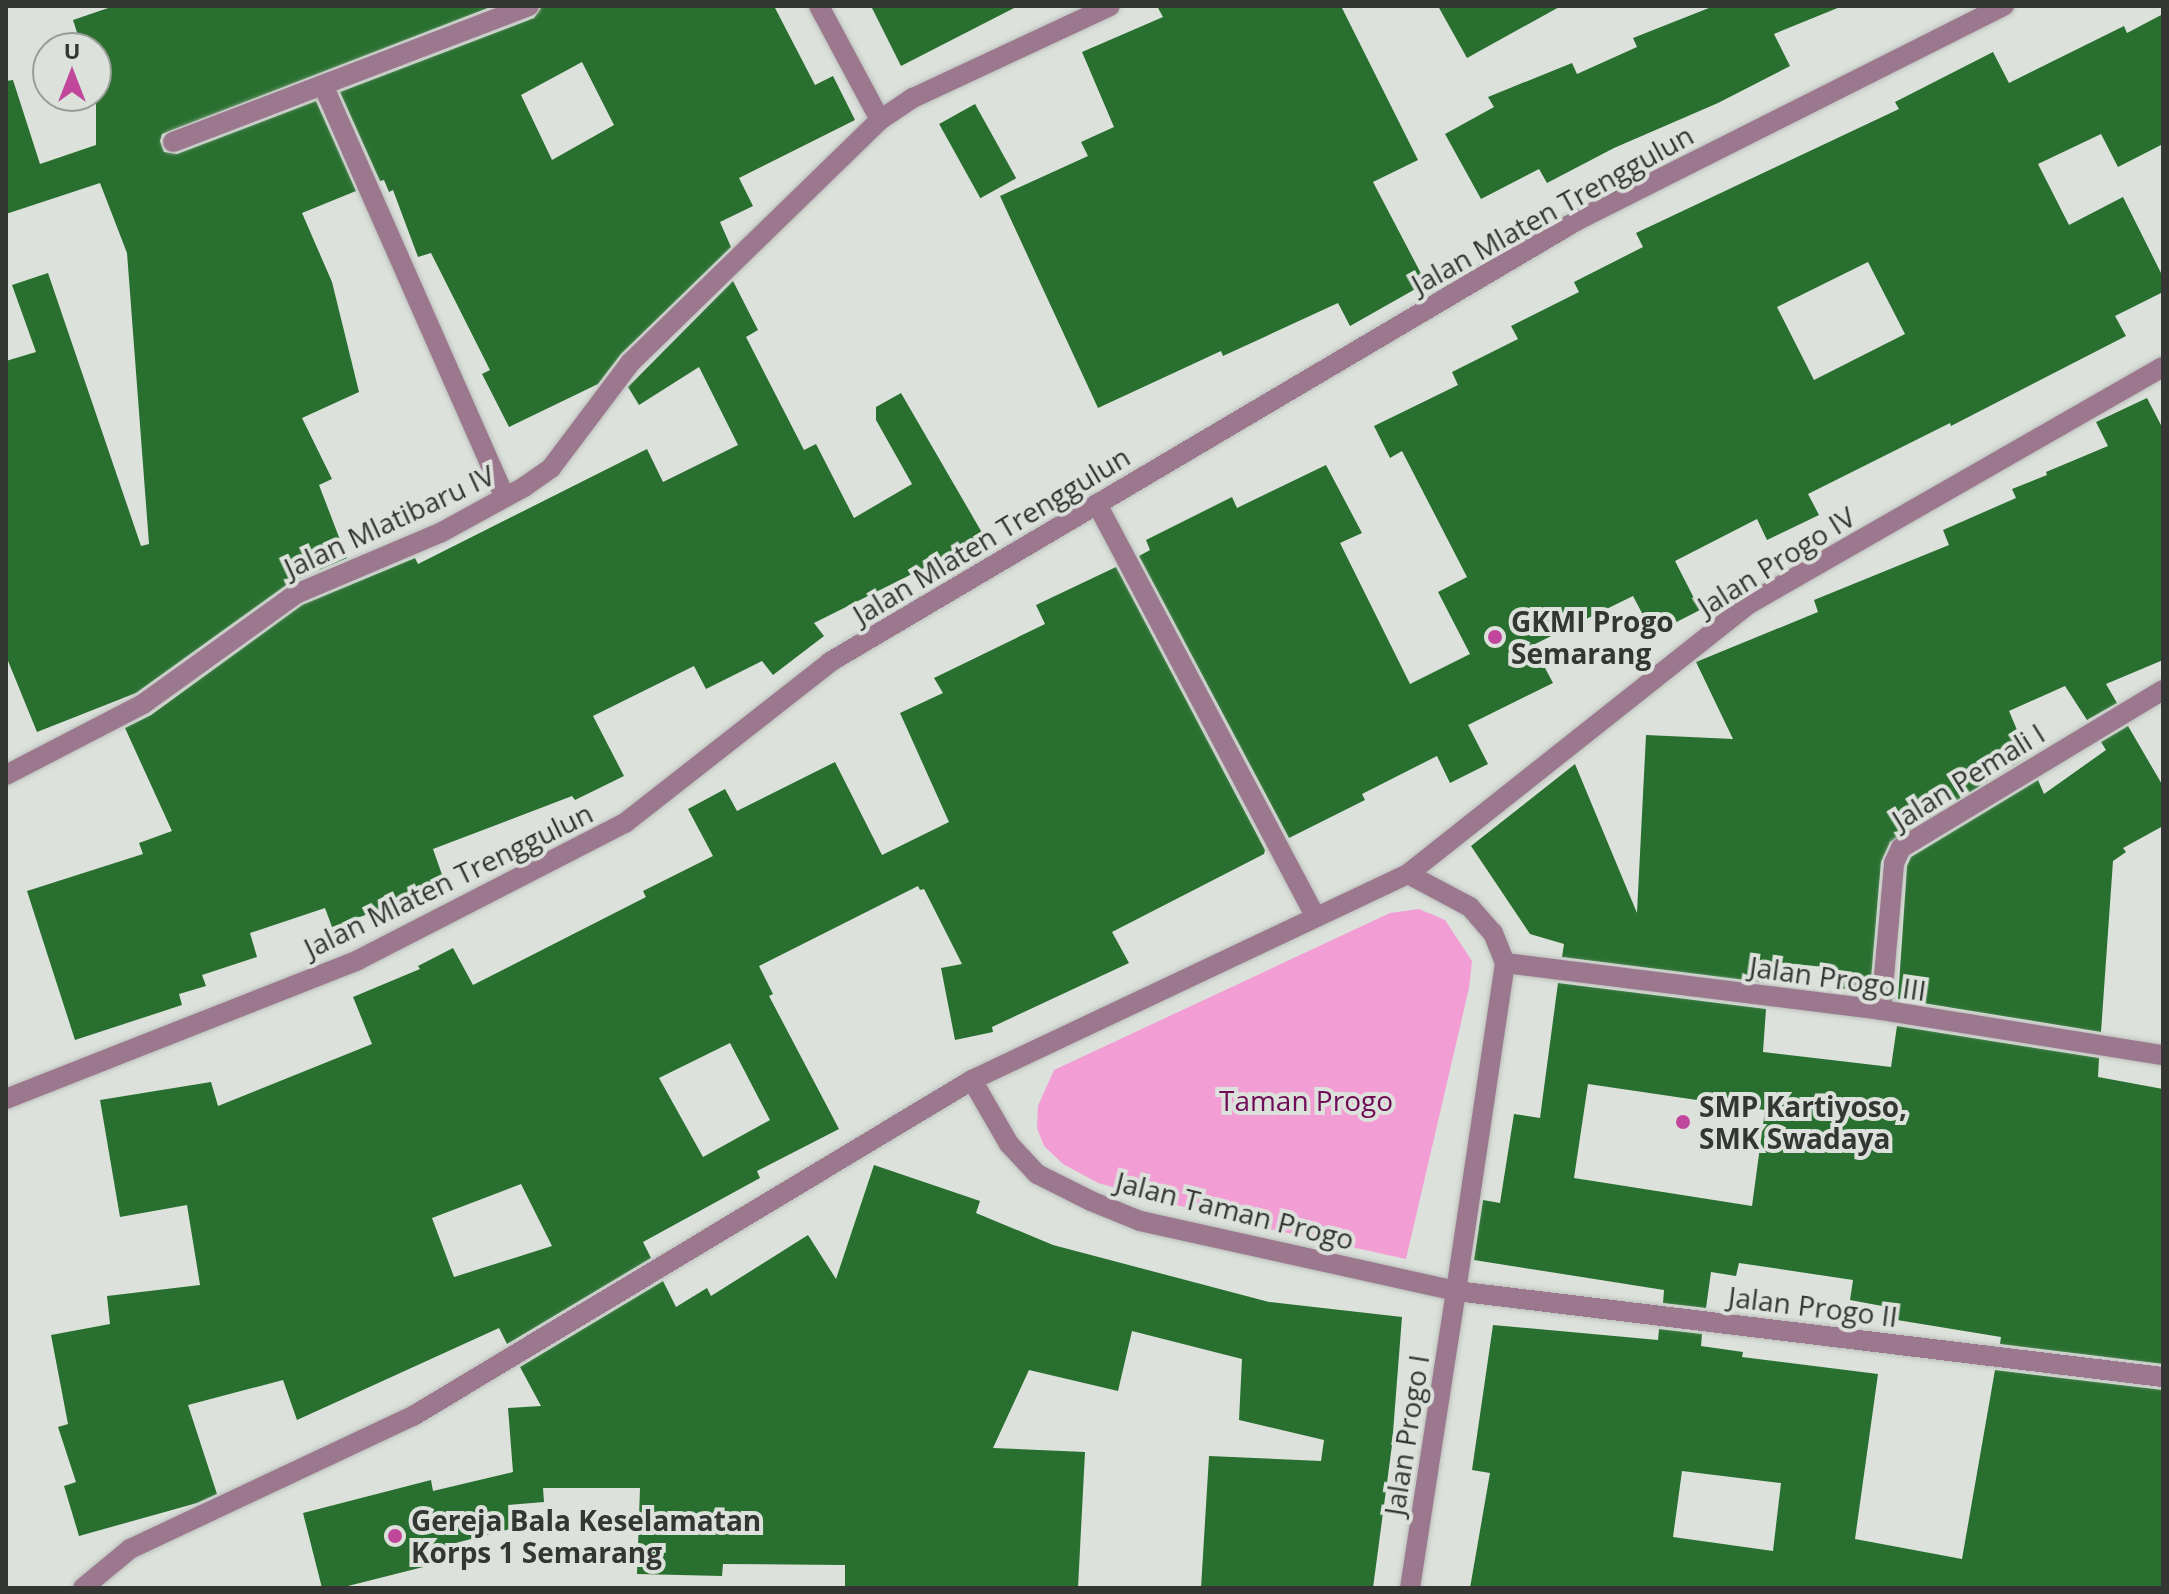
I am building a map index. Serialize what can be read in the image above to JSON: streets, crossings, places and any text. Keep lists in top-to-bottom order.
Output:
{
  "streets": {
    "street": [
      "Jalan Mlaten Trenggulun",
      "Jalan Mlatibaru IV",
      "Jalan Progo IV",
      "Jalan Pemali I",
      "Jalan Progo III",
      "Jalan Taman Progo",
      "Jalan Progo II",
      "Jalan Progo I"
    ]
  },
  "crossings": [
    ["Jalan Pemali I", "Jalan Progo III"],
    ["Jalan Taman Progo", "Jalan Progo II"],
    ["Jalan Taman Progo", "Jalan Progo I"],
    ["Jalan Progo II", "Jalan Progo I"]
  ],
  "parks": ["Taman Progo"],
  "places": ["GKMI Progo Semarang", "SMP Kartiyoso, SMK Swadaya", "Gereja Bala Keselamatan Korps 1 Semarang"],
  "north": "top"
}
